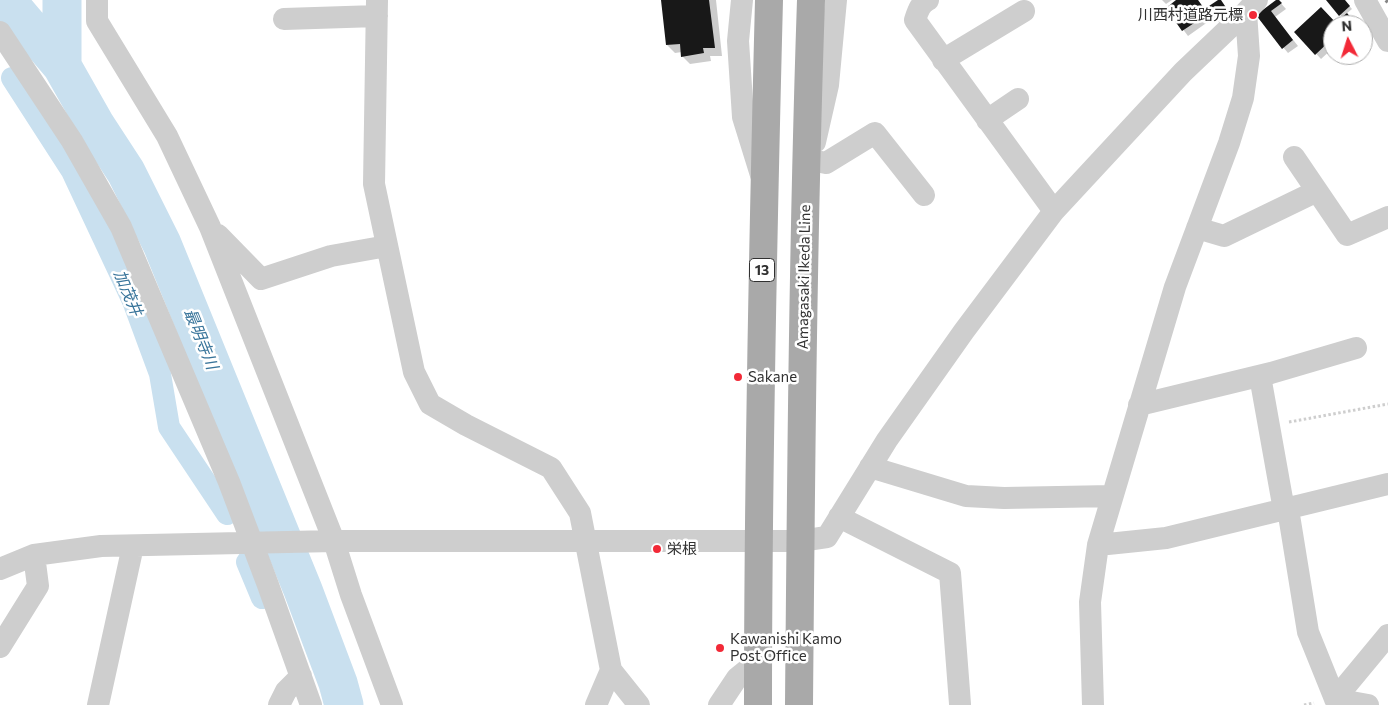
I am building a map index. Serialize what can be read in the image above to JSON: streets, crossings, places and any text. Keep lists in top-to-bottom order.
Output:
{
  "streets": {
    "main road": ["13", "Amagasaki Ikeda Line"]
  },
  "water": ["加茂井", "最明寺川"],
  "places": [
    "川西村道路元標",
    "Sakane",
    "栄根",
    "Kawanishi Kamo Post Office"
  ],
  "north": "top"
}
